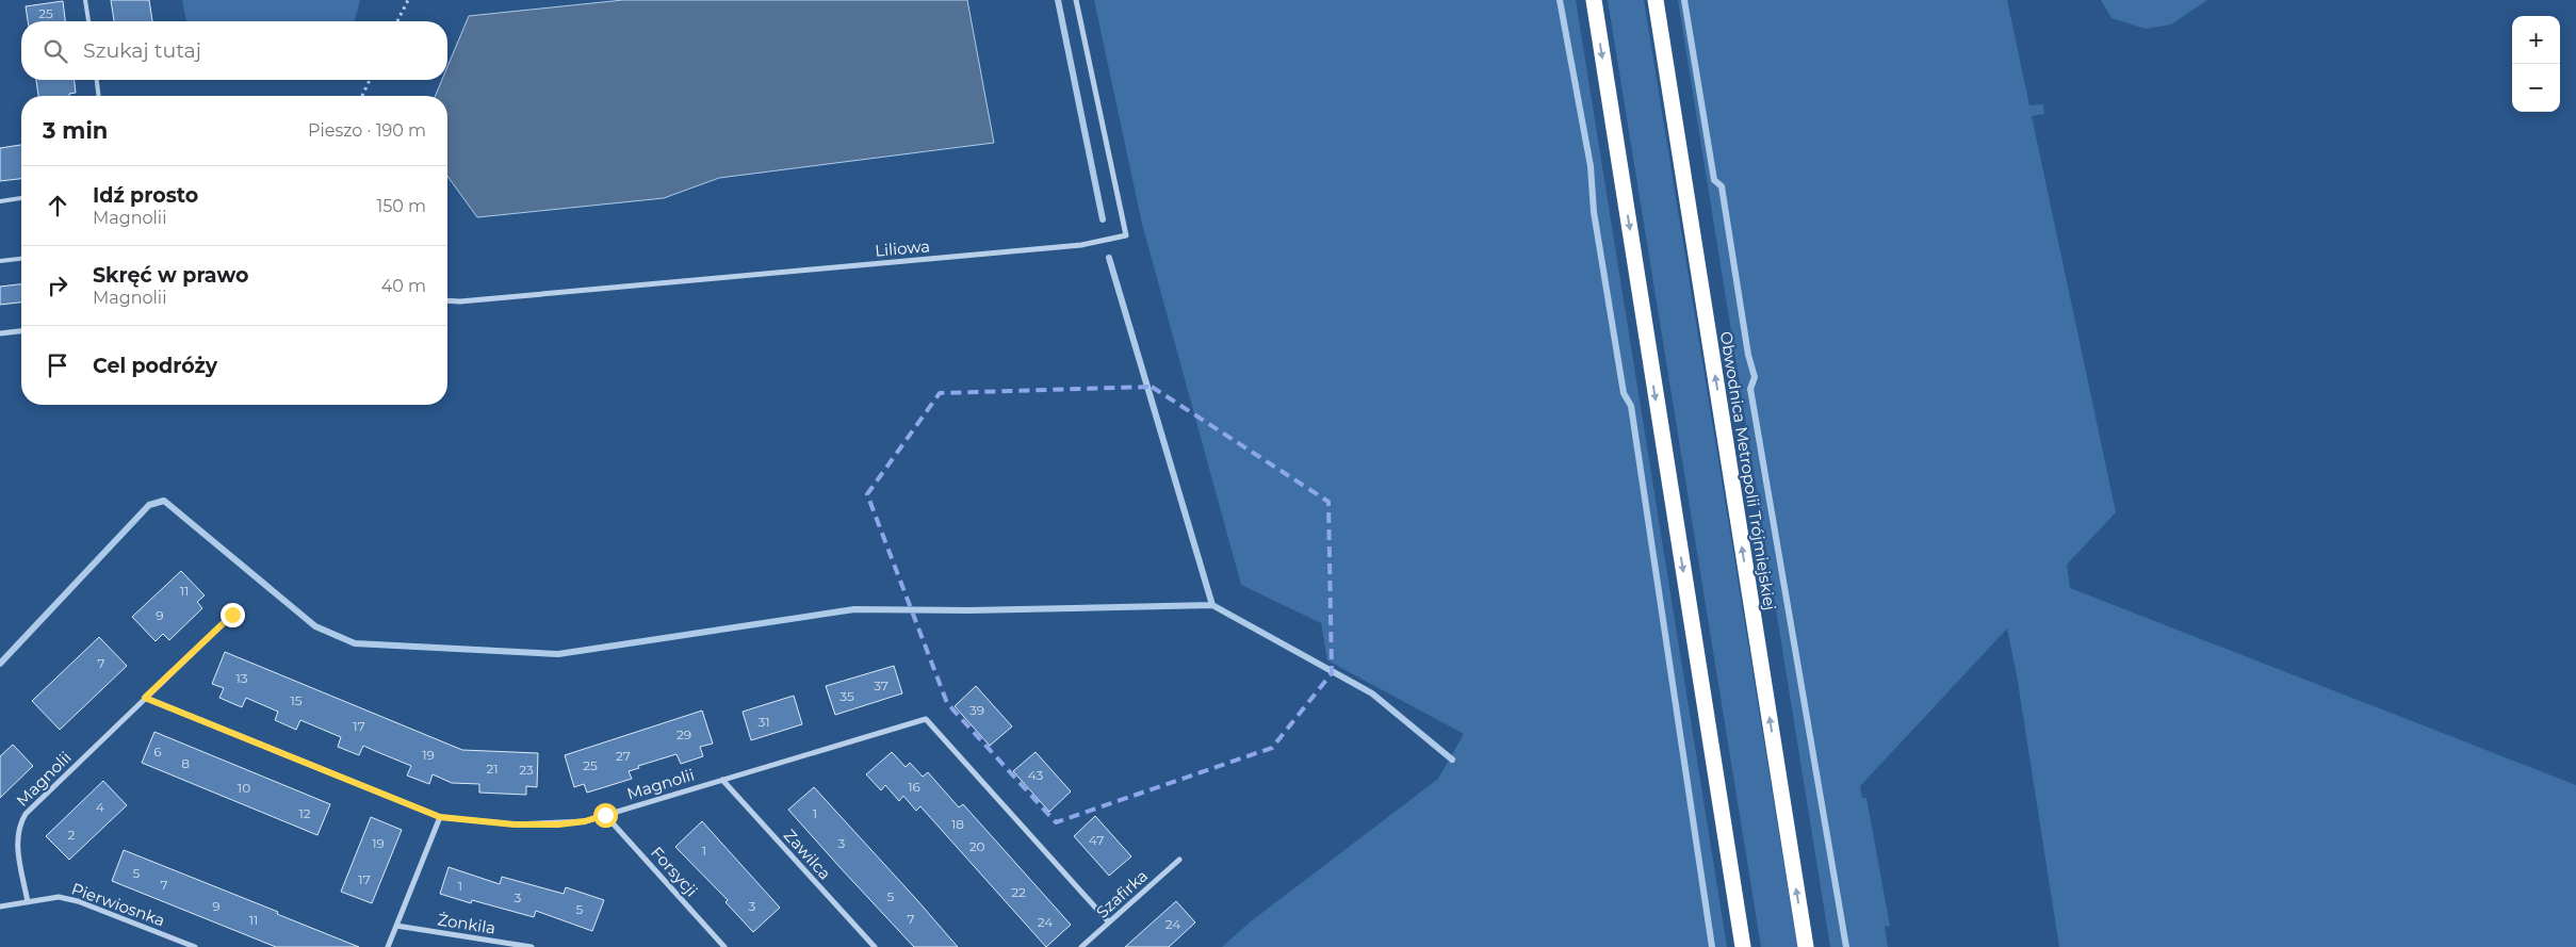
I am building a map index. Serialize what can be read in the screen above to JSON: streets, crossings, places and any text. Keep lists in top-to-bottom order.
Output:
{
  "streets": {
    "highway": ["Obwodnica Metropolii Trójmiejskiej"],
    "street": [
      "Liliowa",
      "Magnolii",
      "Zawilca",
      "Forsycji",
      "Szafirka",
      "Pierwiosnka",
      "Żonkila"
    ]
  },
  "crossings": [
    ["Magnolii", "Zawilca"],
    ["Magnolii", "Forsycji"],
    ["Magnolii", "Szafirka"],
    ["Magnolii", "Pierwiosnka"]
  ],
  "house_numbers": [
    "25",
    "11",
    "9",
    "7",
    "13",
    "37",
    "35",
    "15",
    "39",
    "31",
    "17",
    "29",
    "6",
    "19",
    "27",
    "8",
    "25",
    "21",
    "23",
    "43",
    "16",
    "10",
    "4",
    "12",
    "1",
    "18",
    "2",
    "47",
    "19",
    "3",
    "20",
    "1",
    "5",
    "17",
    "7",
    "1",
    "22",
    "5",
    "3",
    "9",
    "3",
    "5",
    "7",
    "11",
    "24",
    "24"
  ],
  "page": {
    "map_buttons": ["+", "−"],
    "search": "Szukaj tutaj",
    "heading": ["3 min", "Pieszo · 190 m"],
    "list": [
      ["Idź prosto", "Magnolii", "150 m"],
      ["Skręć w prawo", "Magnolii", "40 m"],
      "Cel podróży"
    ]
  }
}
